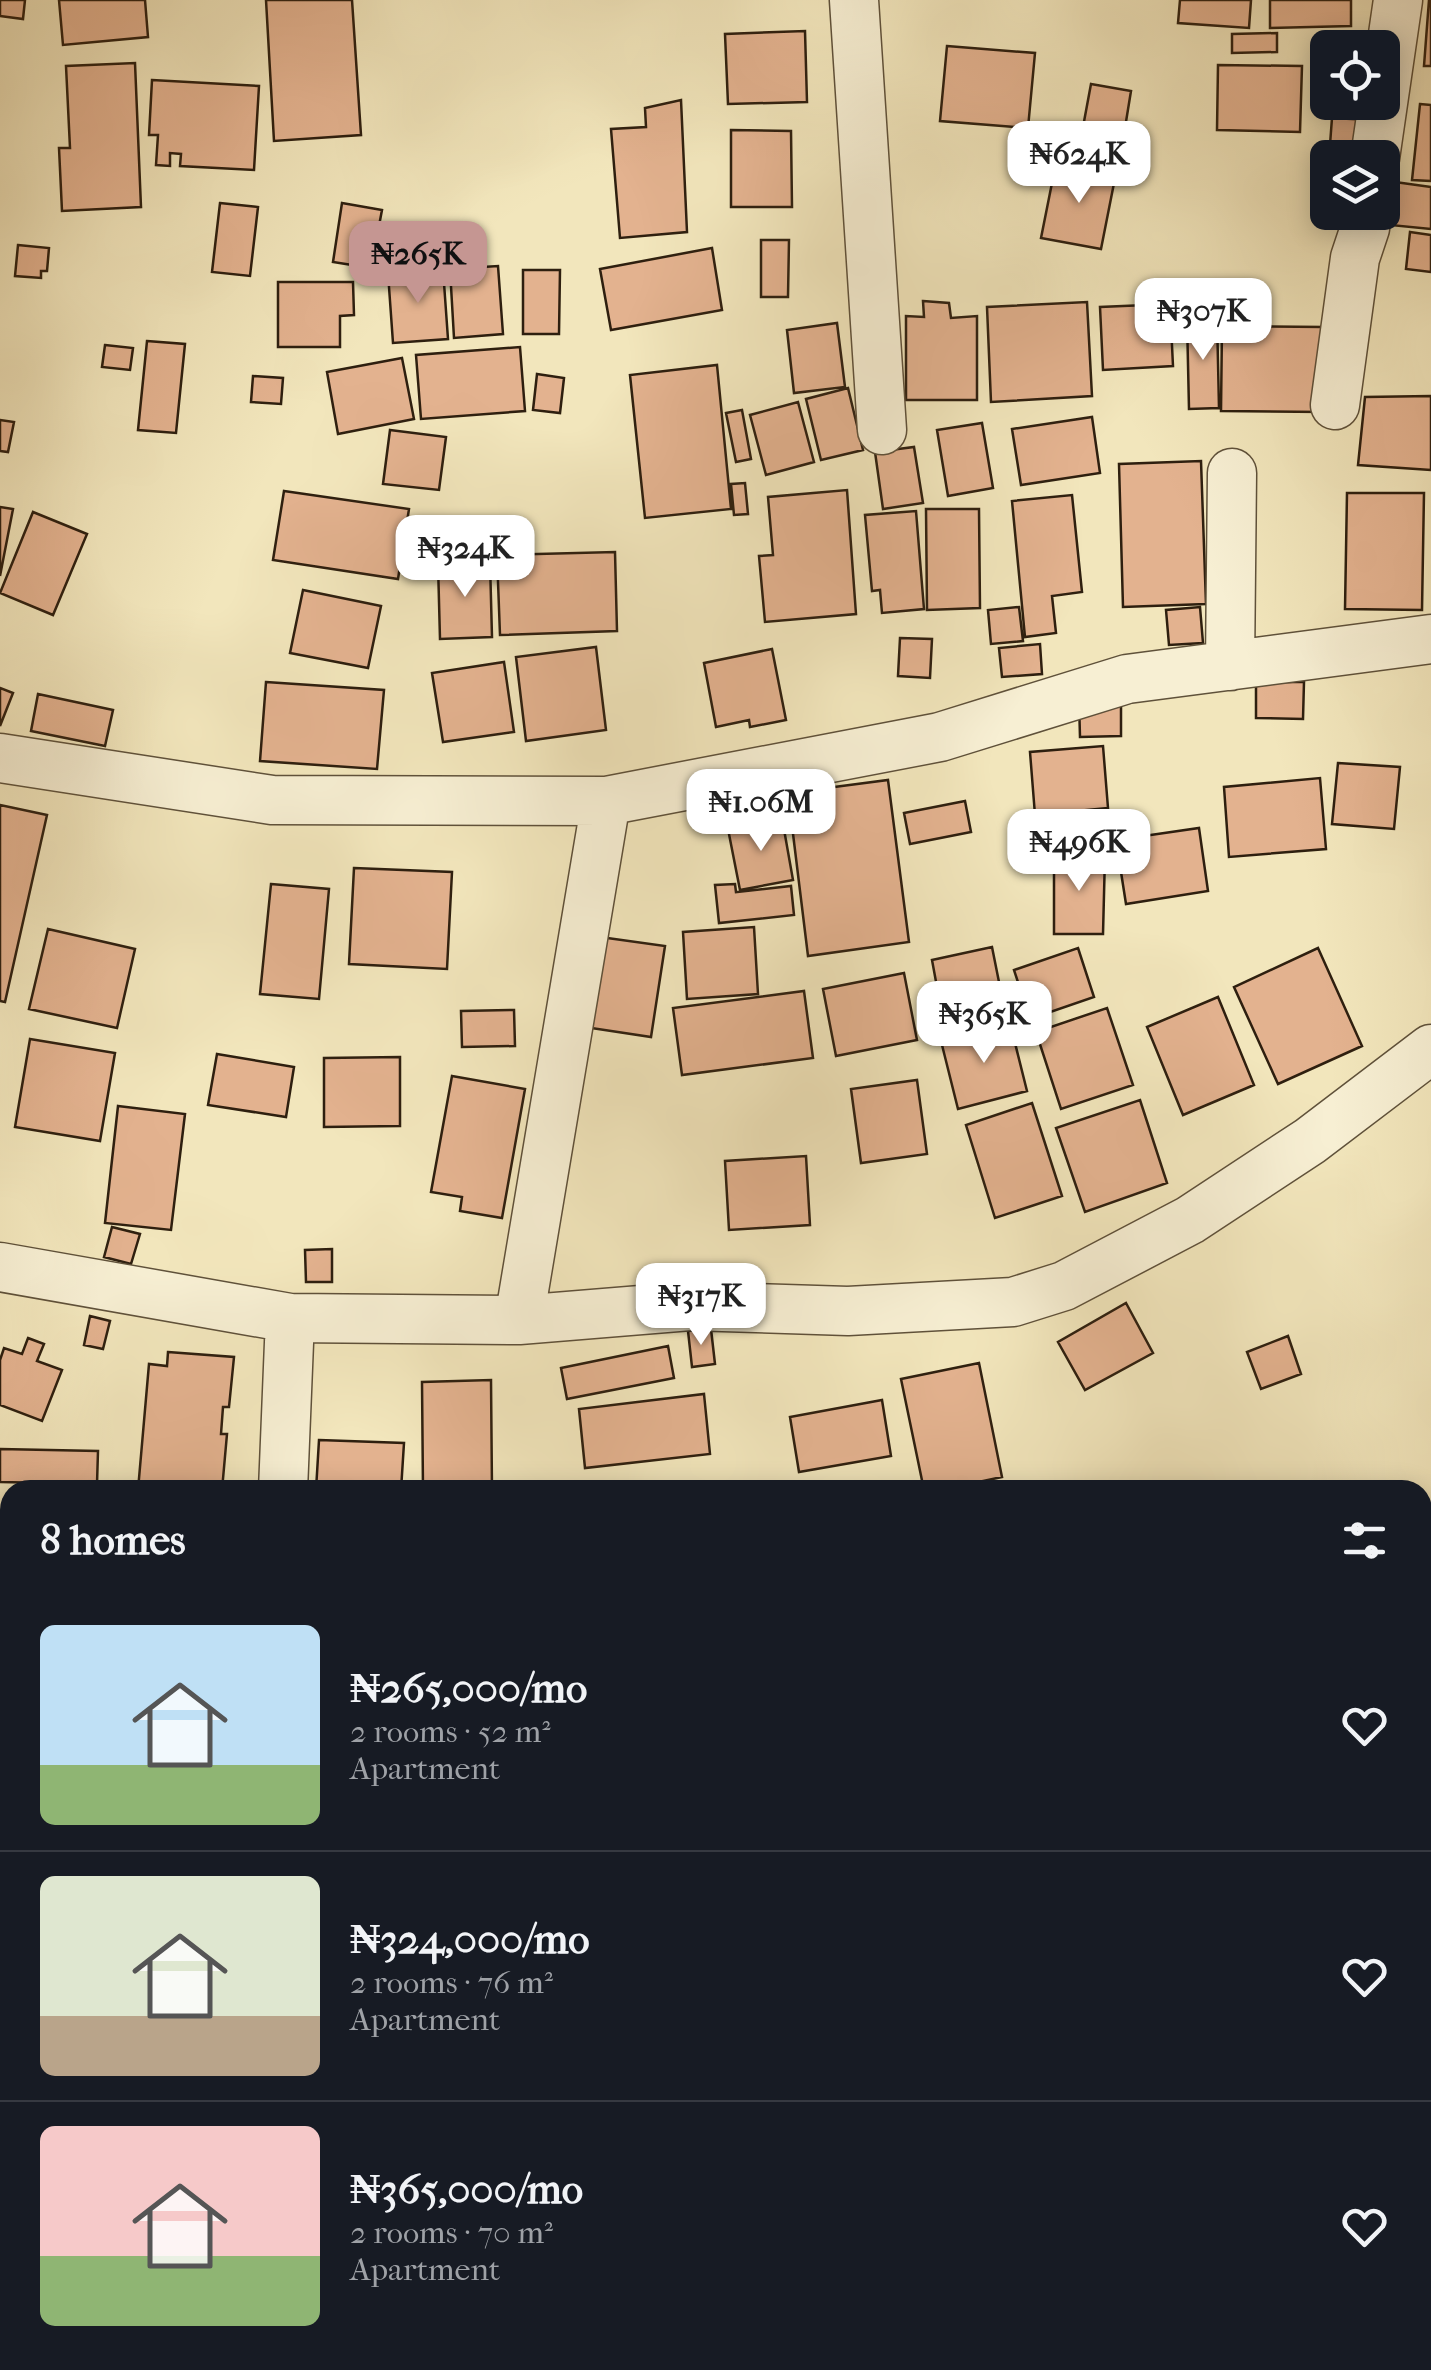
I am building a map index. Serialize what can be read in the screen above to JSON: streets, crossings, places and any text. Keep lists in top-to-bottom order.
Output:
{
  "page": {
    "price": [
      "₦624K",
      "₦265K",
      "₦307K",
      "₦324K",
      "₦1.06M",
      "₦496K",
      "₦365K",
      "₦317K"
    ],
    "heading": "8 homes",
    "list": [
      {
        "name": "₦265,000/mo",
        "note": "2 rooms · 52 m² · Apartment"
      },
      {
        "name": "₦324,000/mo",
        "note": "2 rooms · 76 m² · Apartment"
      },
      {
        "name": "₦365,000/mo",
        "note": "2 rooms · 70 m² · Apartment"
      }
    ]
  }
}
